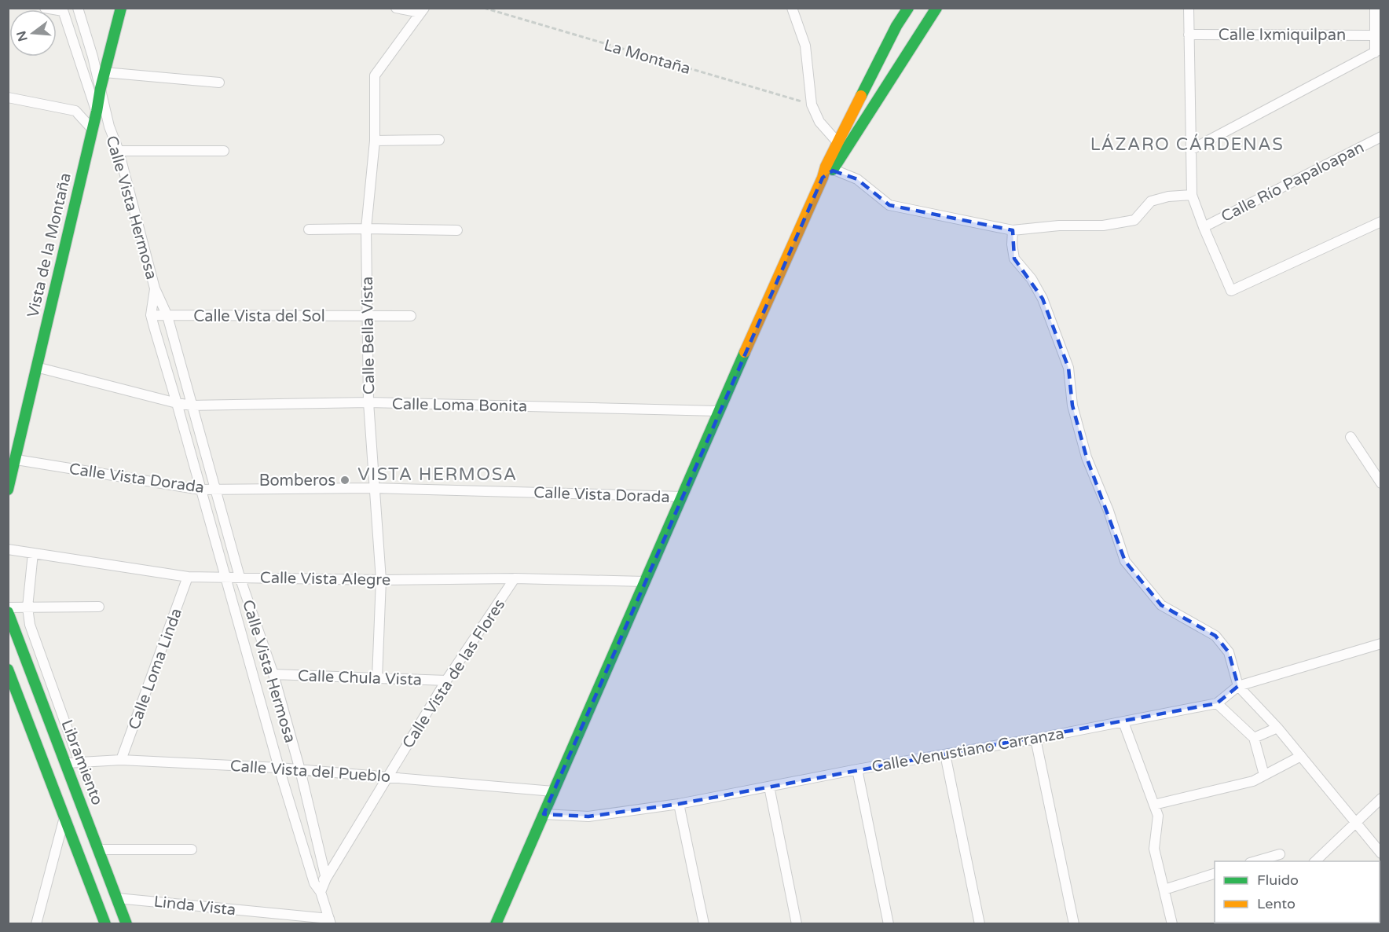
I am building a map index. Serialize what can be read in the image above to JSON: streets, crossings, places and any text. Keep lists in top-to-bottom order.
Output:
{
  "streets": {
    "main road": ["Vista de la Montaña", "Libramiento"],
    "street": [
      "Calle Ixmiquilpan",
      "Calle Río Papaloapan",
      "Calle Vista Hermosa",
      "Calle Vista del Sol",
      "Calle Bella Vista",
      "Calle Loma Bonita",
      "Calle Vista Dorada",
      "Calle Vista Alegre",
      "Calle Loma Linda",
      "Calle Vista de las Flores",
      "Calle Chula Vista",
      "Calle Venustiano Carranza",
      "Calle Vista del Pueblo",
      "Linda Vista"
    ],
    "path": ["La Montaña"]
  },
  "crossings": [
    ["Calle Vista Hermosa", "Vista de la Montaña"],
    ["Calle Vista Hermosa", "Calle Vista del Sol"],
    ["Calle Vista Hermosa", "Calle Loma Bonita"],
    ["Calle Vista Hermosa", "Calle Vista Dorada"],
    ["Calle Vista Hermosa", "Calle Vista Alegre"],
    ["Calle Vista Hermosa", "Calle Vista de las Flores"],
    ["Calle Vista Hermosa", "Calle Chula Vista"],
    ["Calle Vista Hermosa", "Calle Vista del Pueblo"],
    ["Calle Vista Hermosa", "Linda Vista"],
    ["Vista de la Montaña", "Calle Loma Bonita"],
    ["Vista de la Montaña", "Calle Vista Dorada"],
    ["Calle Vista del Sol", "Calle Bella Vista"],
    ["Calle Bella Vista", "Calle Loma Bonita"],
    ["Calle Bella Vista", "Calle Vista Dorada"],
    ["Calle Bella Vista", "Calle Vista Alegre"],
    ["Calle Bella Vista", "Calle Chula Vista"],
    ["Calle Vista Alegre", "Calle Loma Linda"],
    ["Calle Vista Alegre", "Calle Vista de las Flores"],
    ["Calle Loma Linda", "Calle Vista del Pueblo"],
    ["Calle Vista de las Flores", "Calle Chula Vista"],
    ["Calle Vista de las Flores", "Calle Vista del Pueblo"],
    ["Libramiento", "Calle Vista del Pueblo"],
    ["Libramiento", "Linda Vista"]
  ],
  "districts": ["LÁZARO CÁRDENAS", "VISTA HERMOSA"],
  "places": ["Bomberos"],
  "legend": ["Fluido", "Lento"],
  "north": "left"
}
